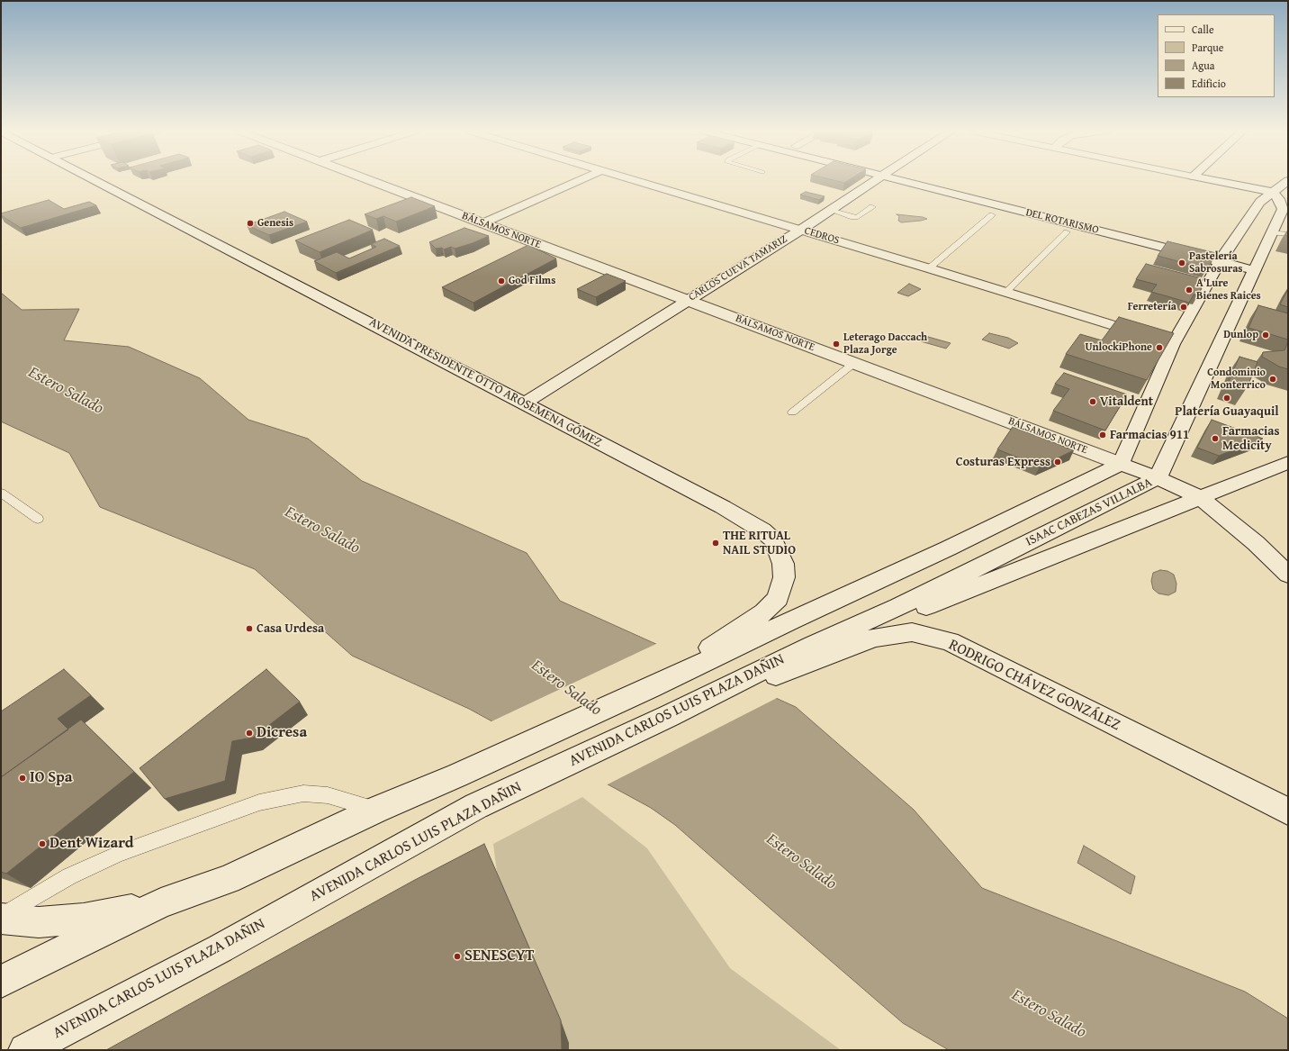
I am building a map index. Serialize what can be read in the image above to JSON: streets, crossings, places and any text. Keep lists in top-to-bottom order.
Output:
{
  "streets": {
    "street": [
      "DEL ROTARISMO",
      "BÁLSAMOS NORTE",
      "CEDROS",
      "CARLOS CUEVA TAMARIZ",
      "AVENIDA PRESIDENTE OTTO AROSEMENA GÓMEZ",
      "ISAAC CABEZAS VILLALBA",
      "RODRIGO CHÁVEZ GONZÁLEZ",
      "AVENIDA CARLOS LUIS PLAZA DAÑIN"
    ]
  },
  "crossings": [
    ["DEL ROTARISMO", "ISAAC CABEZAS VILLALBA"],
    ["BÁLSAMOS NORTE", "CARLOS CUEVA TAMARIZ"],
    ["BÁLSAMOS NORTE", "ISAAC CABEZAS VILLALBA"],
    ["CEDROS", "CARLOS CUEVA TAMARIZ"],
    ["CARLOS CUEVA TAMARIZ", "AVENIDA PRESIDENTE OTTO AROSEMENA GÓMEZ"],
    ["ISAAC CABEZAS VILLALBA", "RODRIGO CHÁVEZ GONZÁLEZ"],
    ["ISAAC CABEZAS VILLALBA", "AVENIDA CARLOS LUIS PLAZA DAÑIN"],
    ["RODRIGO CHÁVEZ GONZÁLEZ", "AVENIDA CARLOS LUIS PLAZA DAÑIN"]
  ],
  "water": ["Estero Salado"],
  "places": [
    "Genesis",
    "Pastelería Sabrosuras",
    "God Films",
    "A'Lure Bienes Raices",
    "Ferretería",
    "Dunlop",
    "Leterago Daccach Plaza Jorge",
    "UnlockiPhone",
    "Condominio Monterrico",
    "Platería Guayaquil",
    "Vitaldent",
    "Farmacias 911",
    "Farmacias Medicity",
    "Costuras Express",
    "THE RITUAL NAIL STUDIO",
    "Casa Urdesa",
    "Dicresa",
    "IO Spa",
    "Dent Wizard",
    "SENESCYT"
  ],
  "legend": [
    "Calle",
    "Parque",
    "Agua",
    "Edificio"
  ]
}
